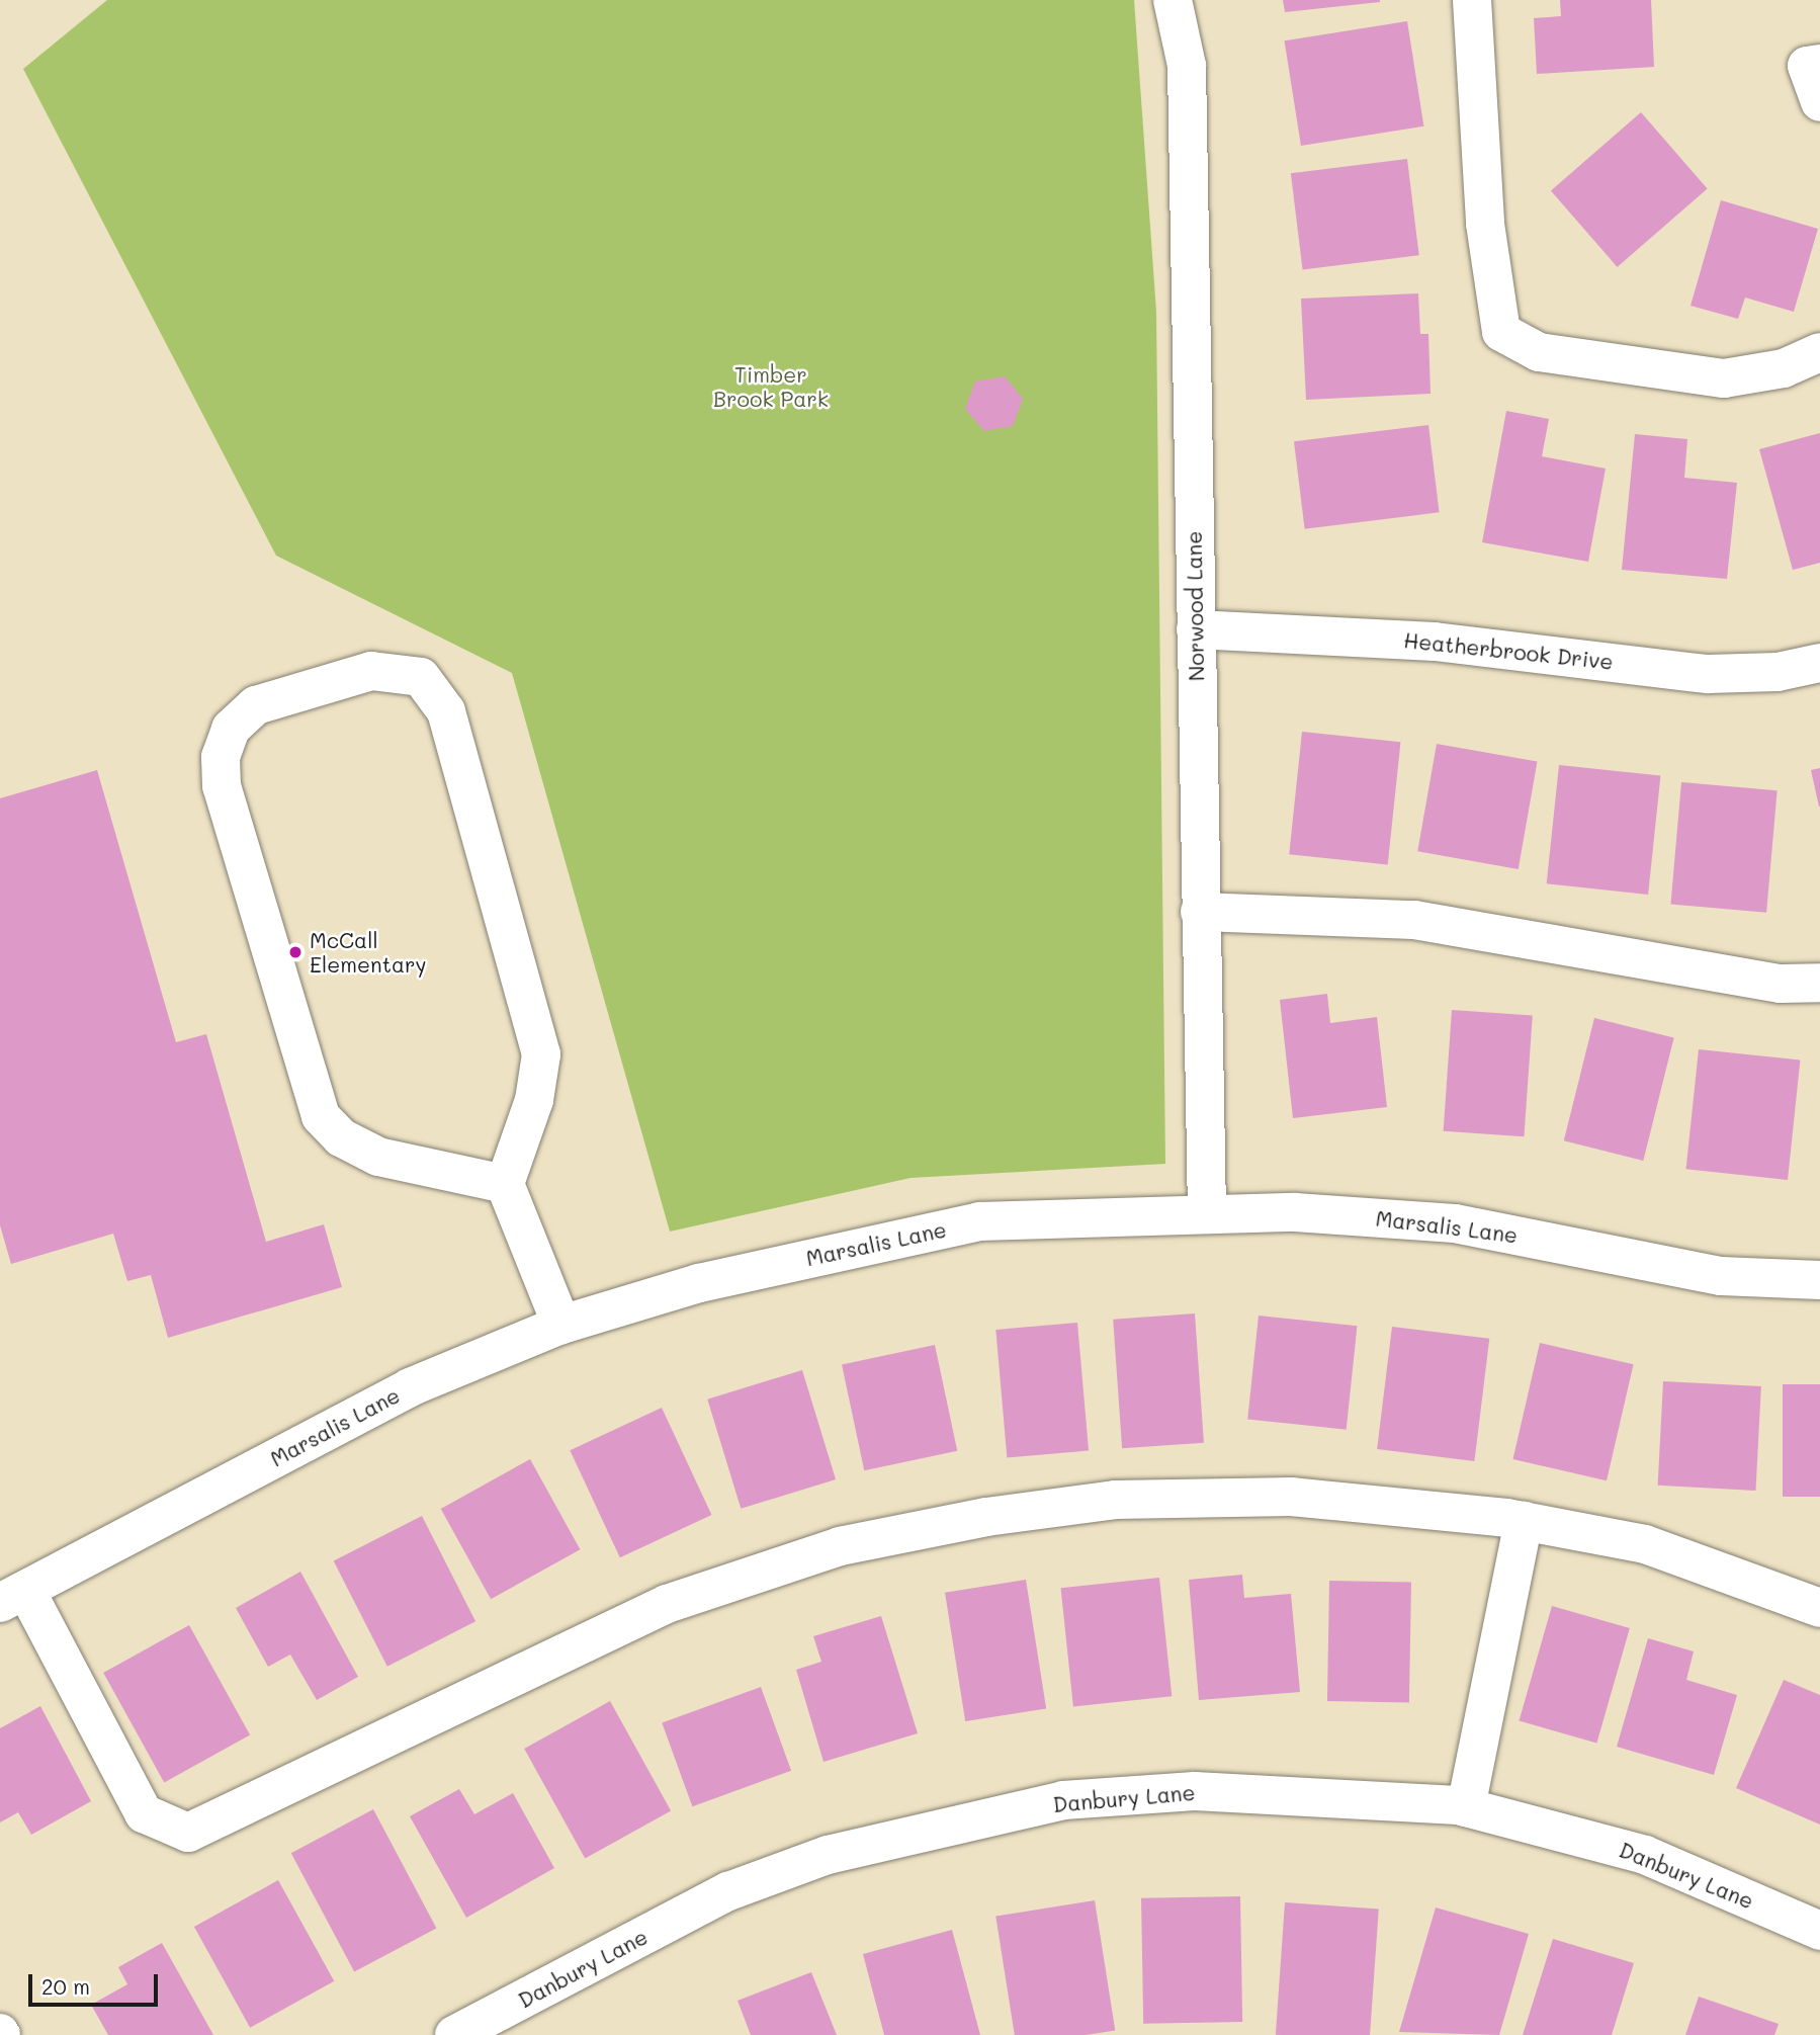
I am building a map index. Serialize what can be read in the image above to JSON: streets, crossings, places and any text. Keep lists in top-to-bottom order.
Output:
{
  "streets": {
    "street": [
      "Norwood Lane",
      "Heatherbrook Drive",
      "Marsalis Lane",
      "Danbury Lane"
    ]
  },
  "crossings": [
    ["Norwood Lane", "Heatherbrook Drive"],
    ["Norwood Lane", "Marsalis Lane"]
  ],
  "parks": ["Timber Brook Park"],
  "places": ["McCall Elementary"],
  "scale_bar": "20 m"
}
